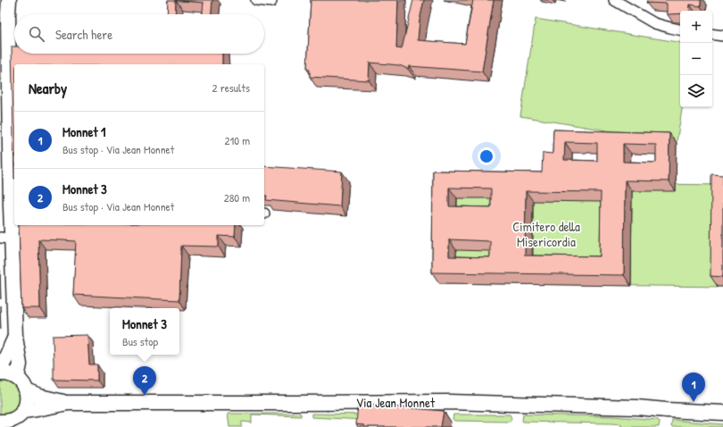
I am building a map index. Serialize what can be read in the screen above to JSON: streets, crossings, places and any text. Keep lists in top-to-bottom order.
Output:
{
  "streets": {
    "street": ["Via Jean Monnet"]
  },
  "parks": ["Cimitero della Misericordia"],
  "page": {
    "map_buttons": ["+", "−"],
    "search": "Search here",
    "heading": ["Nearby", "2 results"],
    "list": [
      {
        "mark": "1",
        "name": "Monnet 1",
        "note": "Bus stop · Via Jean Monnet",
        "value": "210 m"
      },
      {
        "mark": "2",
        "name": "Monnet 3",
        "note": "Bus stop · Via Jean Monnet",
        "value": "280 m"
      }
    ],
    "popup": ["Monnet 3", "Bus stop"],
    "pins": ["2", "1"]
  }
}
